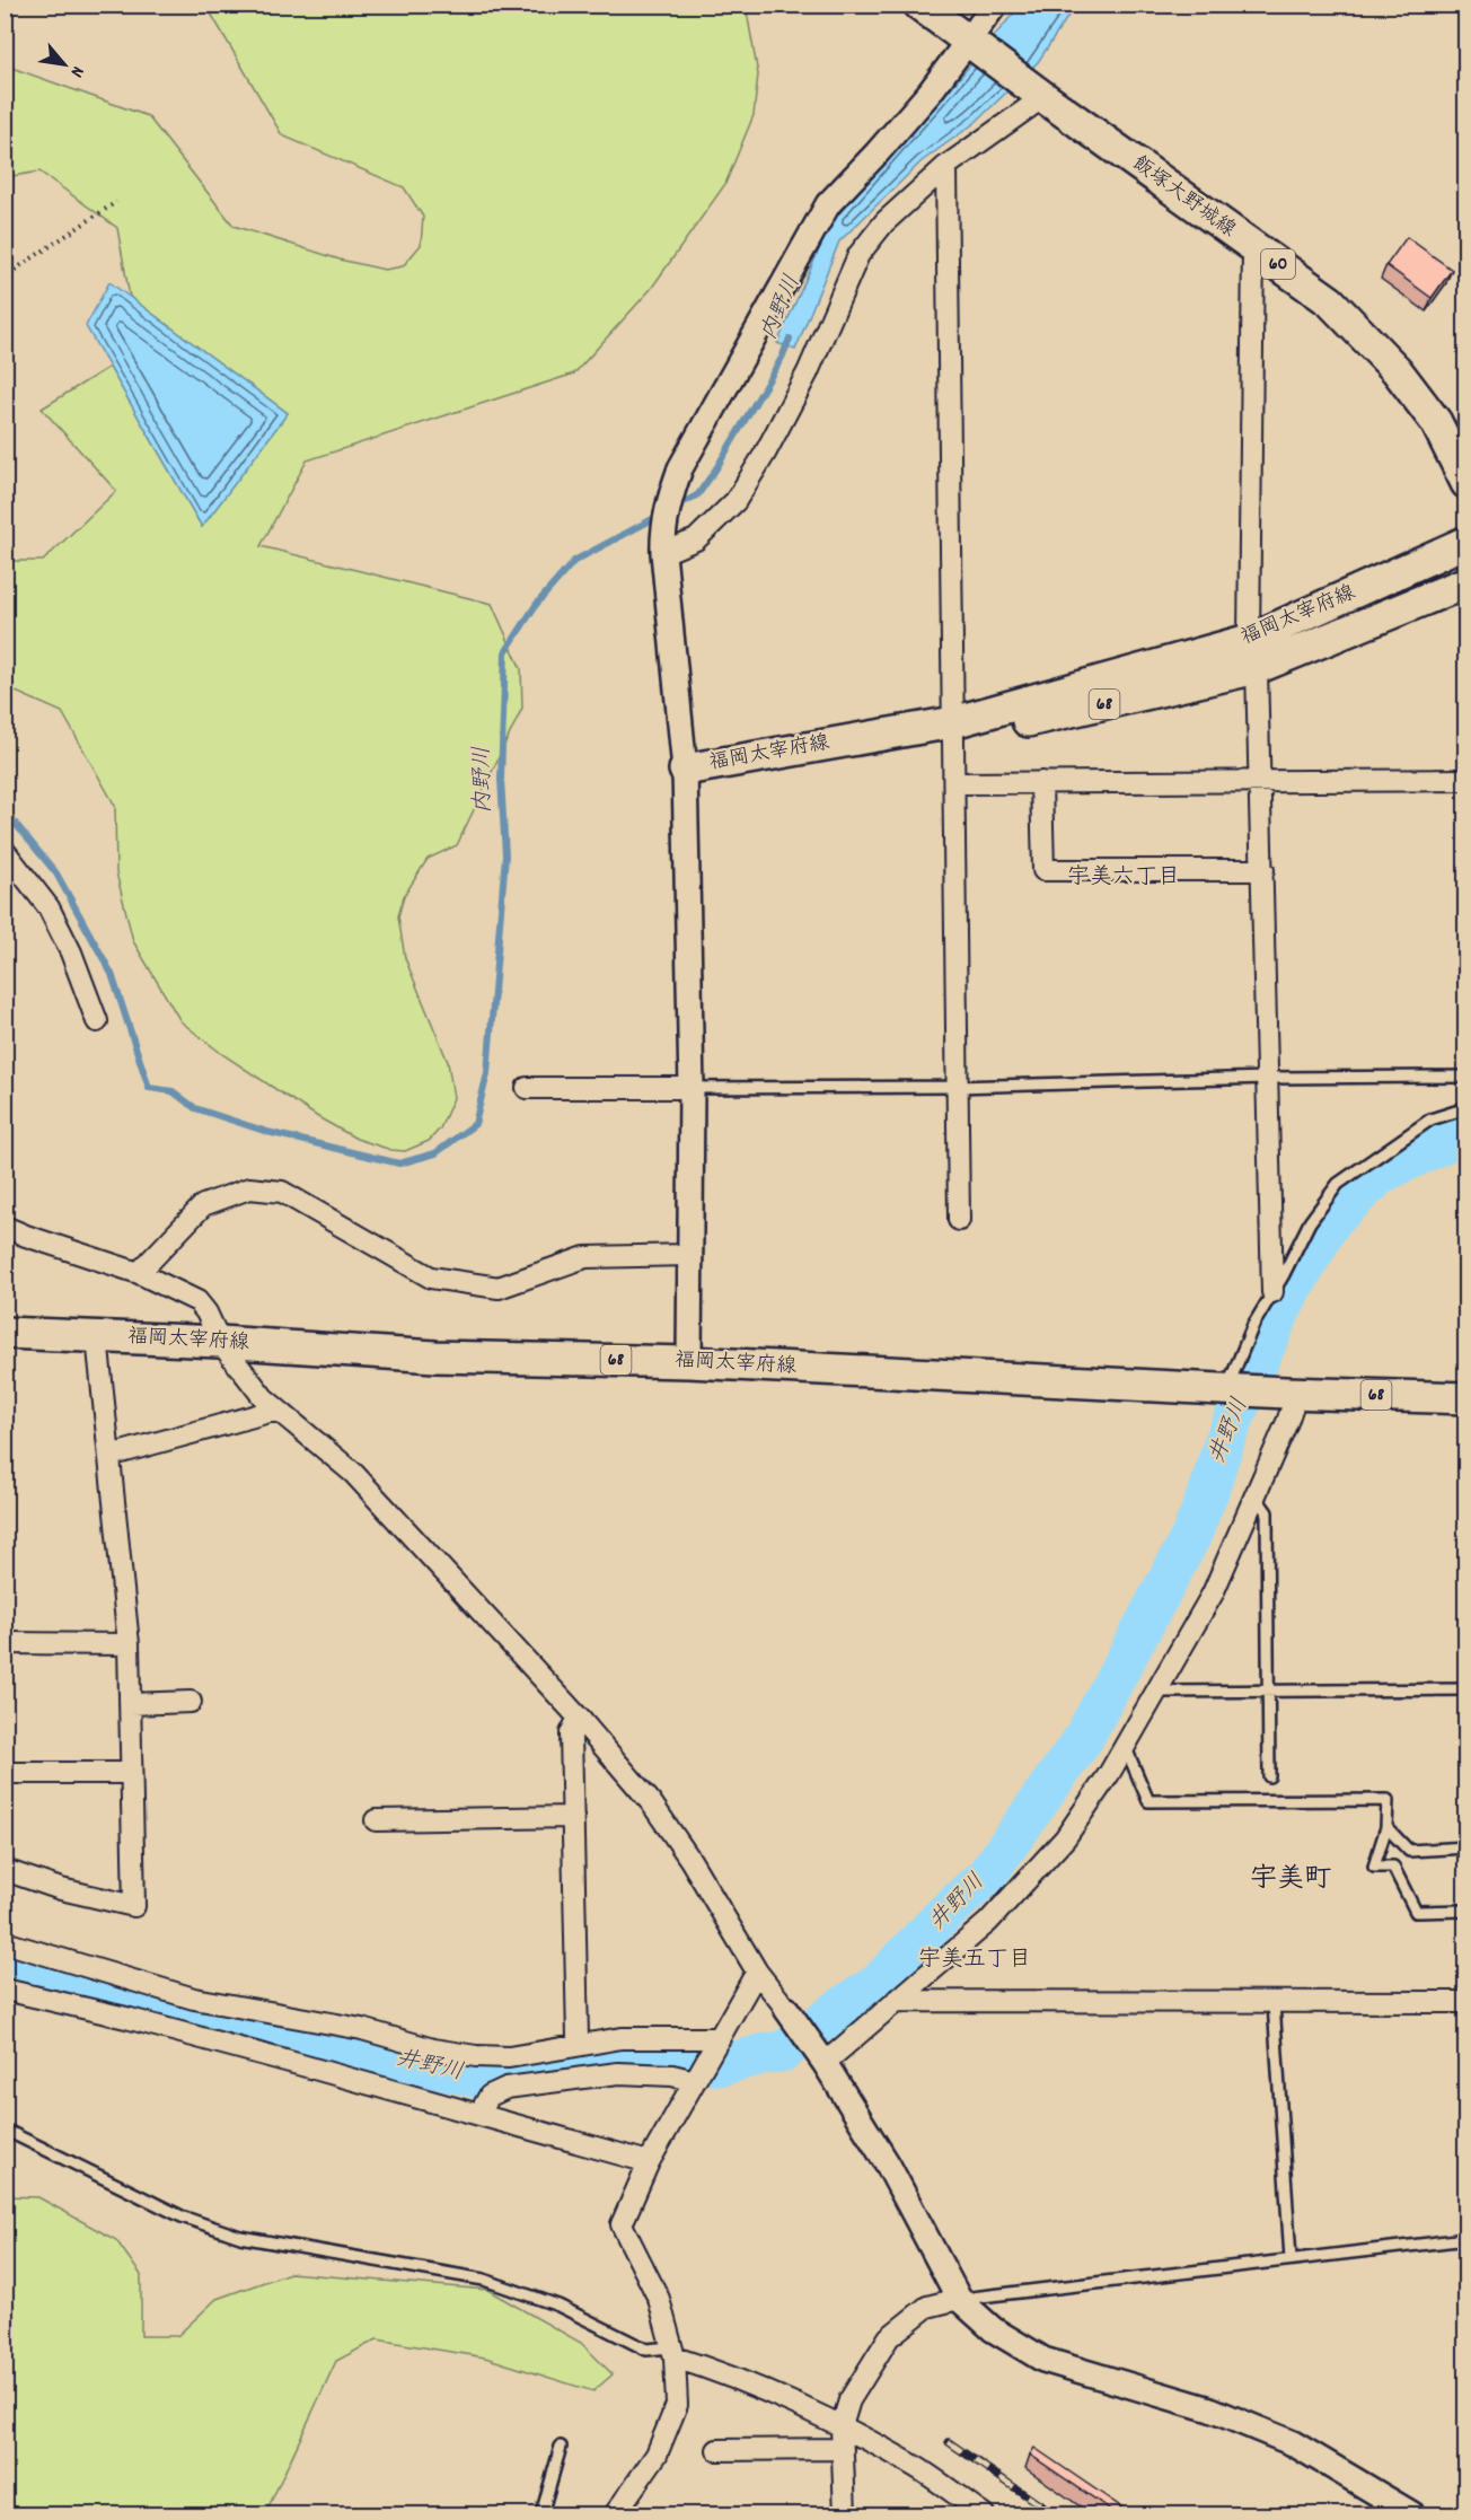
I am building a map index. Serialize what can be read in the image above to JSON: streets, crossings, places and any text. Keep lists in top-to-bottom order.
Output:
{
  "streets": {
    "main road": [
      "飯塚大野城線",
      "60",
      "福岡太宰府線",
      "68"
    ]
  },
  "districts": ["宇美六丁目", "宇美町", "宇美五丁目"],
  "water": ["内野川", "井野川"],
  "north": "bottom right"
}
